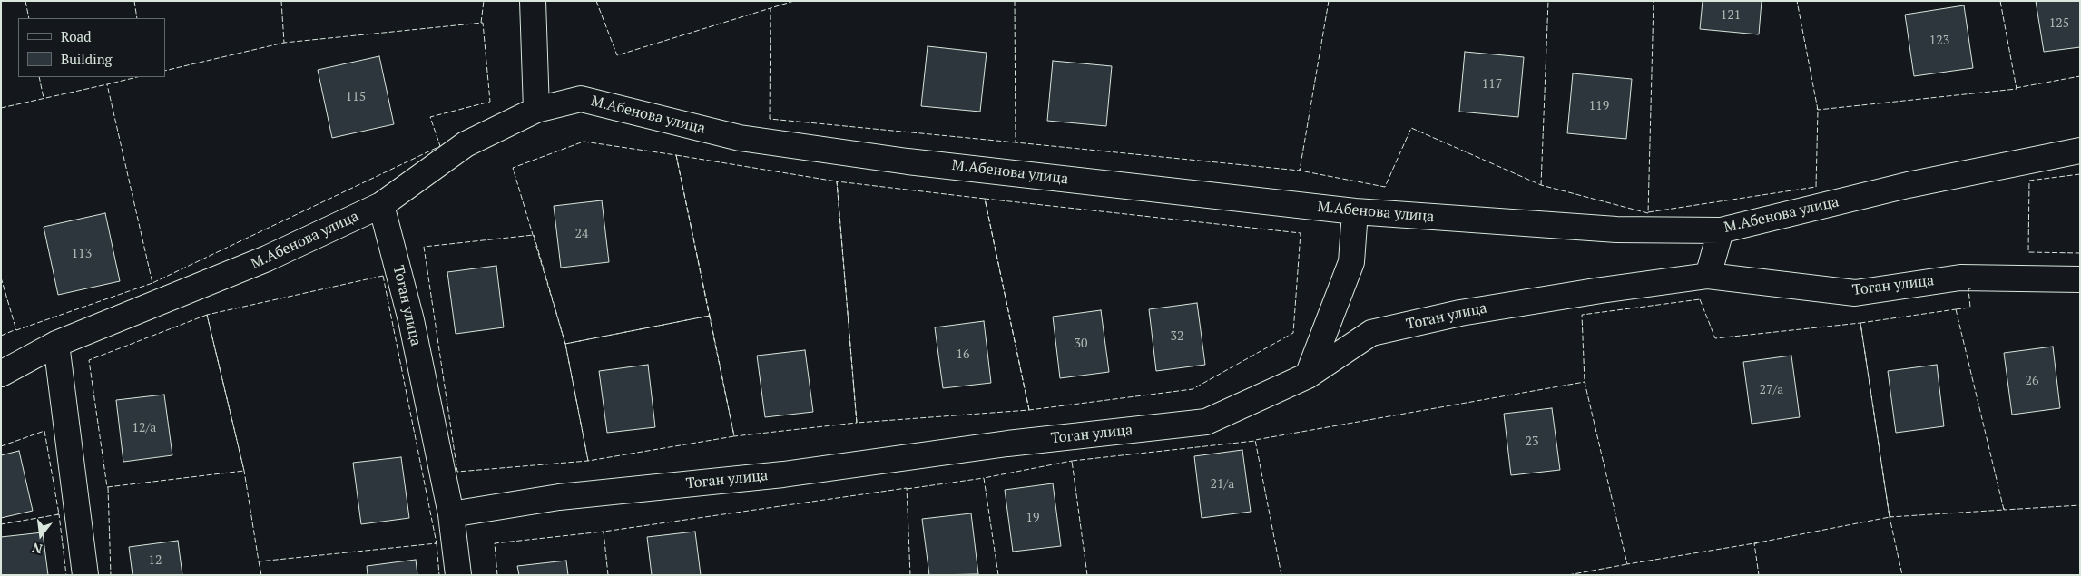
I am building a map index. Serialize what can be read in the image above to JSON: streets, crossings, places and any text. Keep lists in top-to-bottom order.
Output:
{
  "streets": {
    "street": ["М.Абенова улица", "Тоган улица"]
  },
  "crossings": [
    ["М.Абенова улица", "Тоган улица"]
  ],
  "house_numbers": [
    "121",
    "125",
    "123",
    "117",
    "115",
    "119",
    "24",
    "113",
    "32",
    "30",
    "16",
    "26",
    "27/а",
    "12/а",
    "23",
    "21/а",
    "19",
    "12"
  ],
  "legend": ["Road", "Building"],
  "north": "bottom"
}
